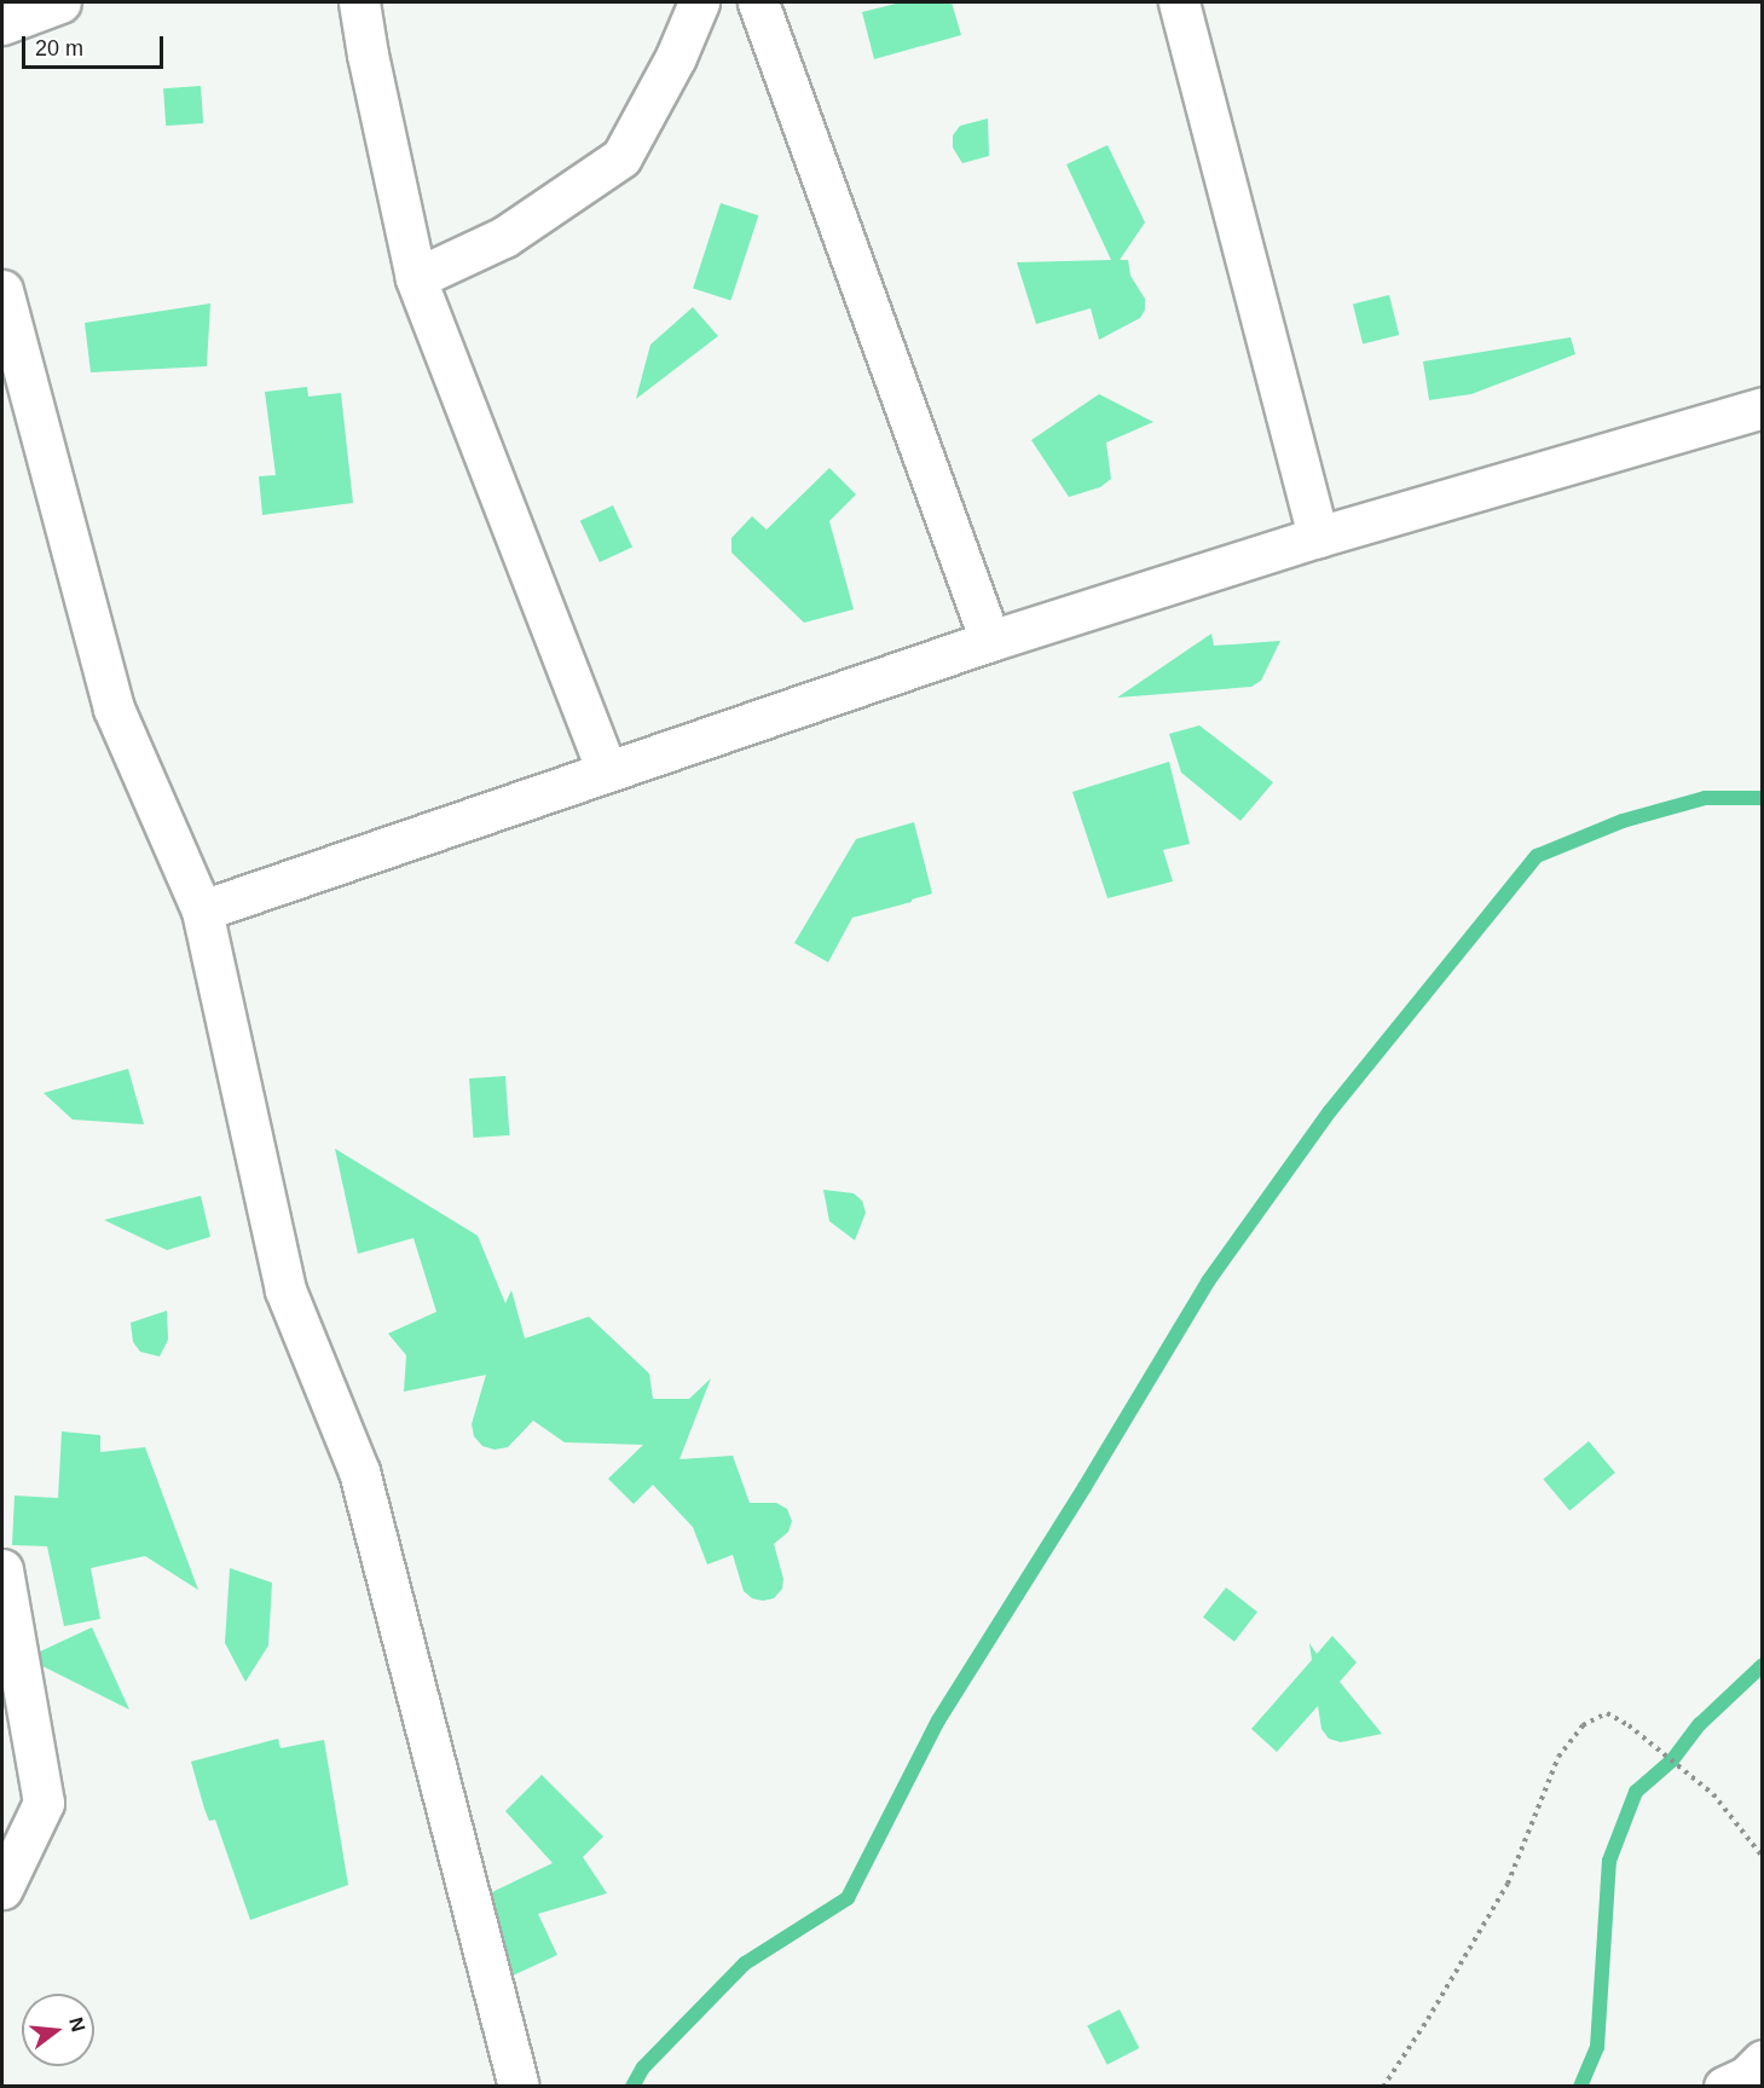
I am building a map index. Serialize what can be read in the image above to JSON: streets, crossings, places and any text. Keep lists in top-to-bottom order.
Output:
{
  "scale_bar": "20 m",
  "north": "right"
}
